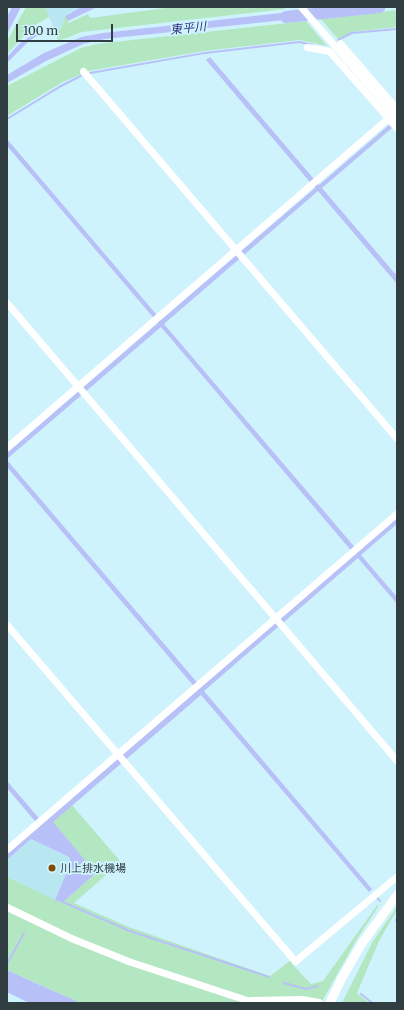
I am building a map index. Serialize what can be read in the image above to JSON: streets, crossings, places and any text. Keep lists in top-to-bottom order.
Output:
{
  "water": ["東平川"],
  "places": ["川上排水機場"],
  "scale_bar": "100 m"
}
